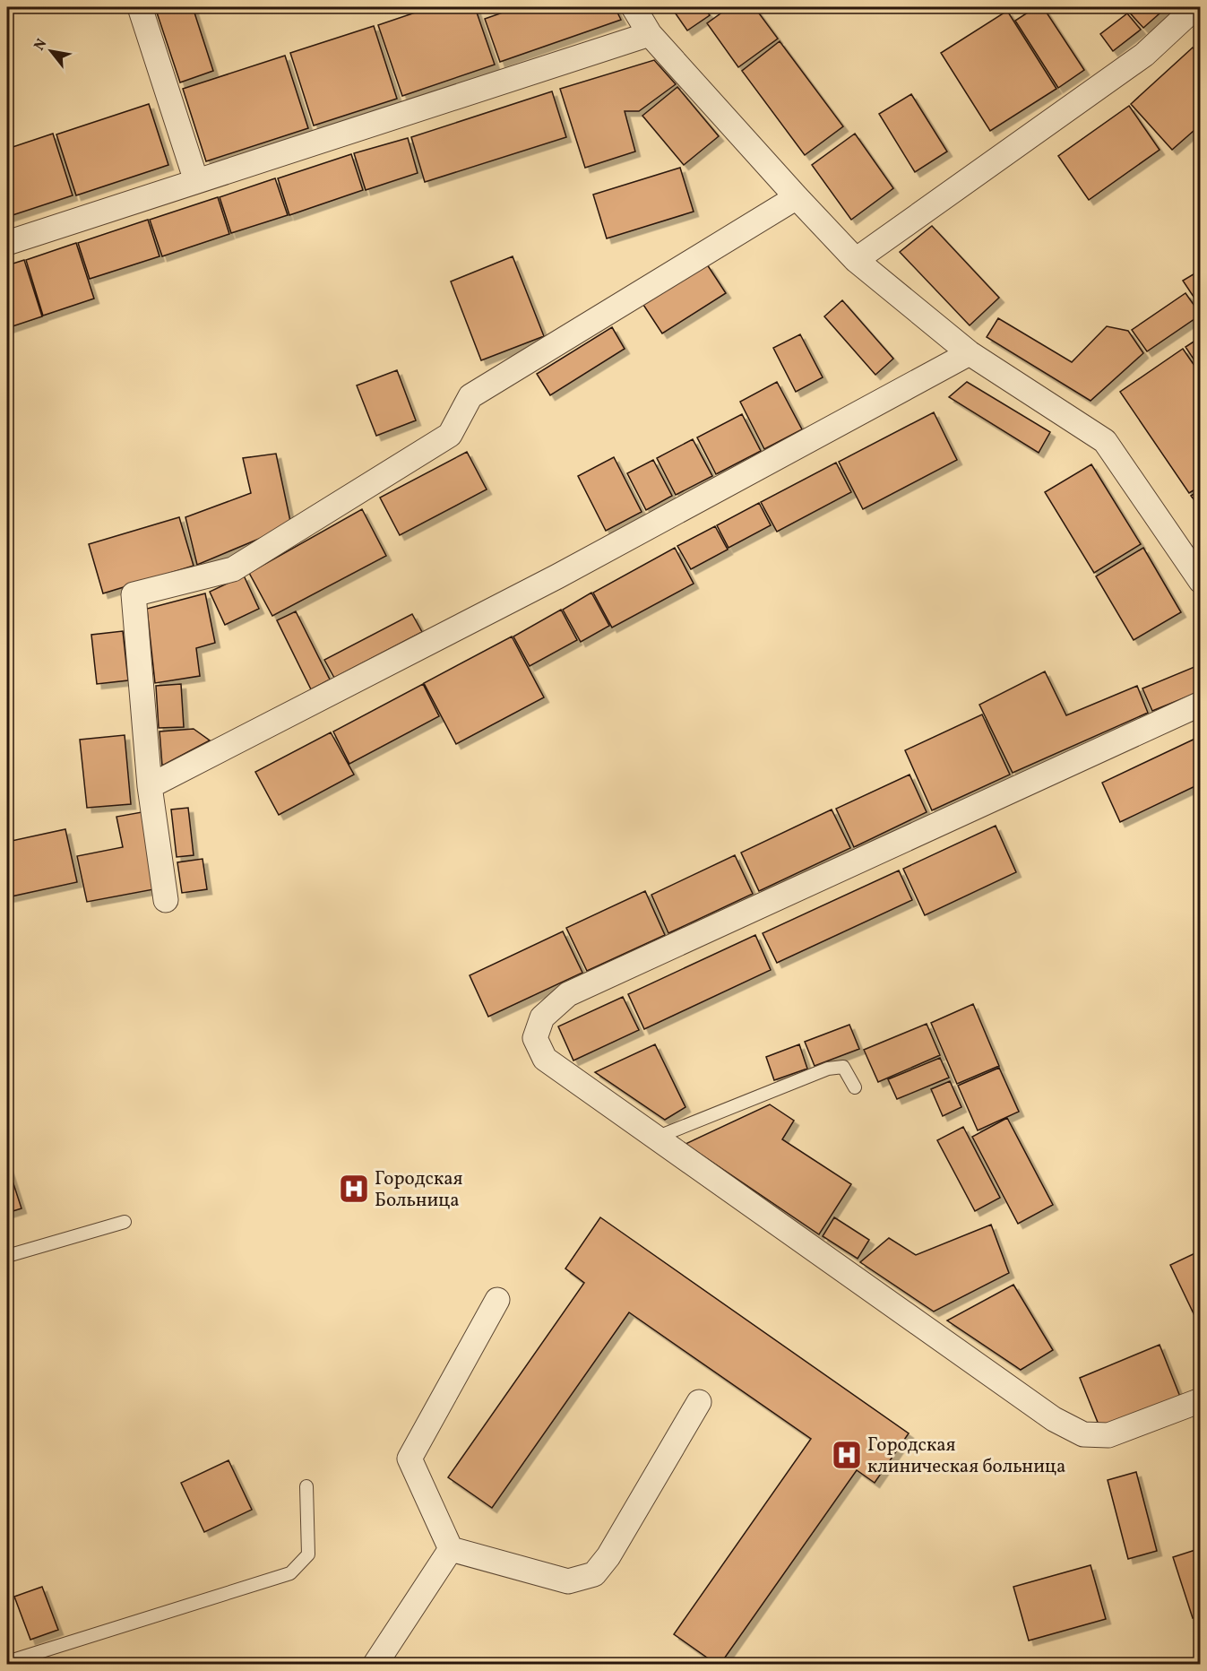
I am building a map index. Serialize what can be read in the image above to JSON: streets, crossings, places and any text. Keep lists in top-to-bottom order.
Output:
{
  "places": {
    "hospital": ["Городская Больница", "Городская клиническая больница"]
  },
  "north": "top left"
}
